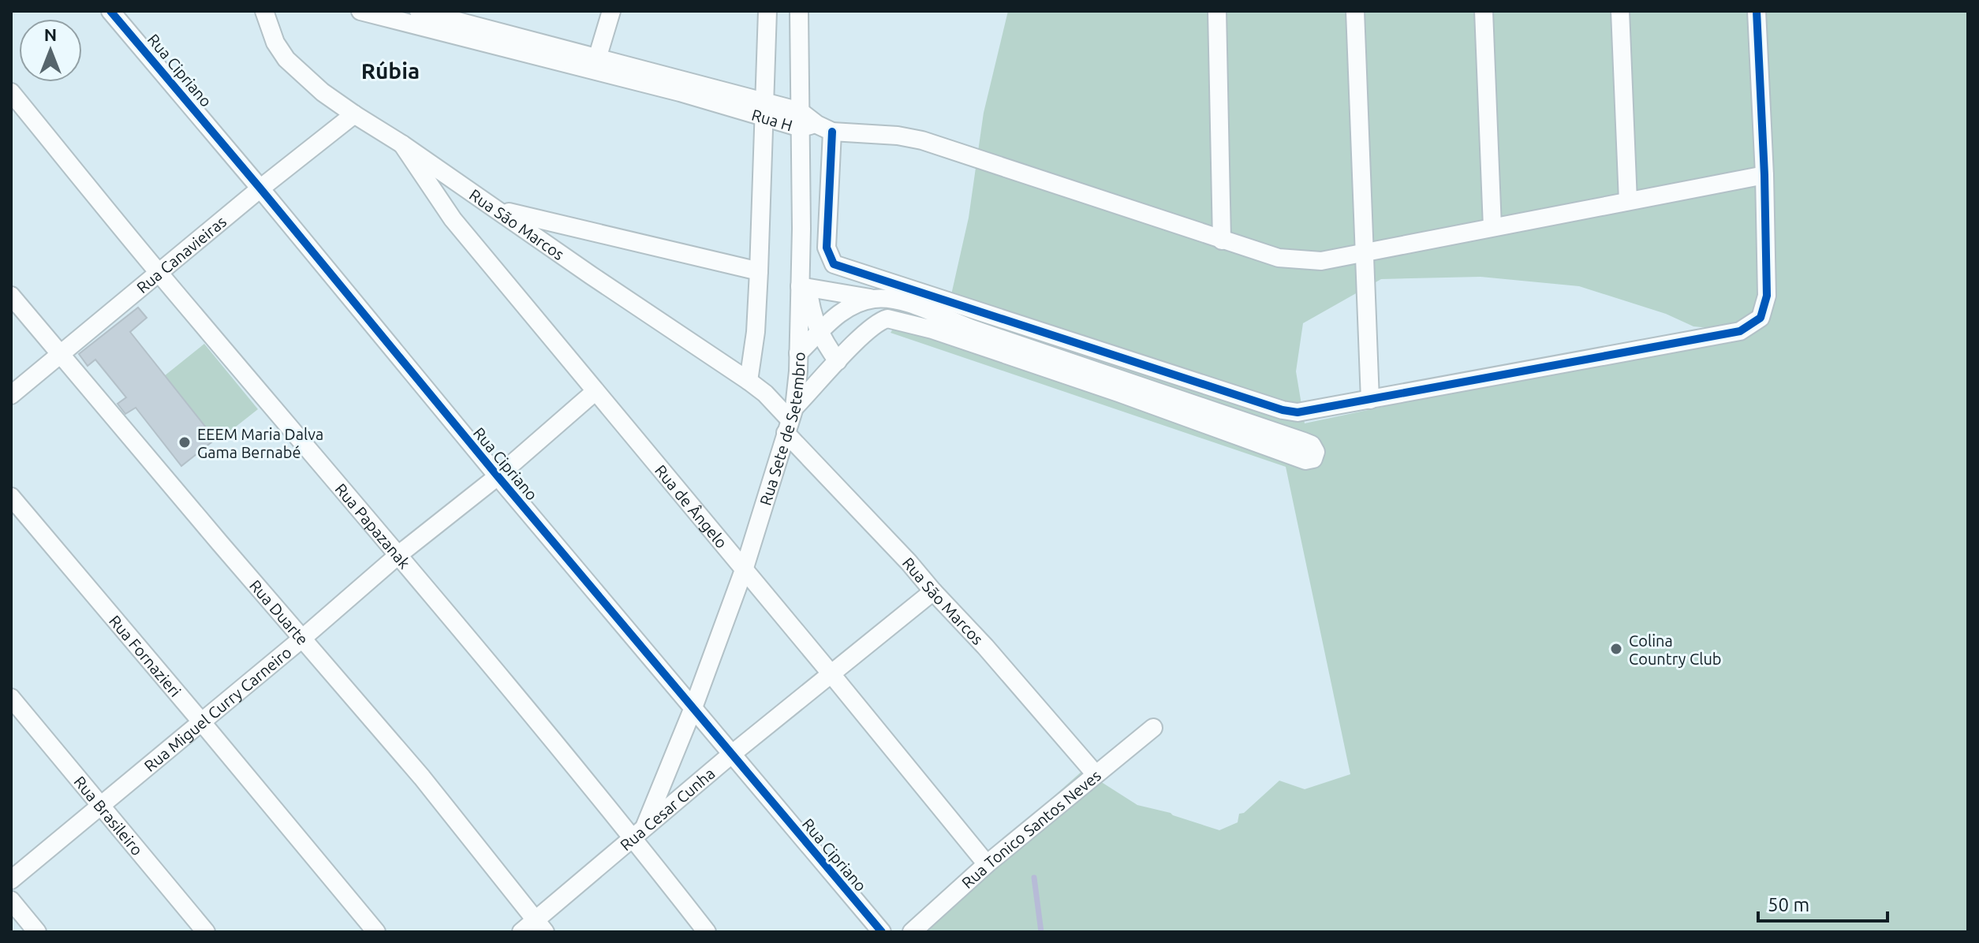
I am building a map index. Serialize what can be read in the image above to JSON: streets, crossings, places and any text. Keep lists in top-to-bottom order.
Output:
{
  "streets": {
    "street": [
      "Rua Cipriano",
      "Rua H",
      "Rua São Marcos",
      "Rua Canavieiras",
      "Rua Sete de Setembro",
      "Rua de Ângelo",
      "Rua Papazanak",
      "Rua Duarte",
      "Rua Fornazieri",
      "Rua Miguel Curry Carneiro",
      "Rua Cesar Cunha",
      "Rua Brasileiro",
      "Rua Tonico Santos Neves"
    ]
  },
  "crossings": [
    ["Rua Cipriano", "Rua Canavieiras"],
    ["Rua Cipriano", "Rua Sete de Setembro"],
    ["Rua Cipriano", "Rua Miguel Curry Carneiro"],
    ["Rua Cipriano", "Rua Cesar Cunha"],
    ["Rua H", "Rua Sete de Setembro"],
    ["Rua São Marcos", "Rua Canavieiras"],
    ["Rua São Marcos", "Rua Sete de Setembro"],
    ["Rua São Marcos", "Rua de Ângelo"],
    ["Rua São Marcos", "Rua Cesar Cunha"],
    ["Rua São Marcos", "Rua Tonico Santos Neves"],
    ["Rua Canavieiras", "Rua Papazanak"],
    ["Rua Canavieiras", "Rua Duarte"],
    ["Rua Sete de Setembro", "Rua de Ângelo"],
    ["Rua Sete de Setembro", "Rua Papazanak"],
    ["Rua Sete de Setembro", "Rua Cesar Cunha"],
    ["Rua de Ângelo", "Rua Miguel Curry Carneiro"],
    ["Rua de Ângelo", "Rua Cesar Cunha"],
    ["Rua de Ângelo", "Rua Tonico Santos Neves"],
    ["Rua Papazanak", "Rua Miguel Curry Carneiro"],
    ["Rua Papazanak", "Rua Cesar Cunha"],
    ["Rua Duarte", "Rua Miguel Curry Carneiro"],
    ["Rua Duarte", "Rua Cesar Cunha"],
    ["Rua Fornazieri", "Rua Miguel Curry Carneiro"],
    ["Rua Miguel Curry Carneiro", "Rua Brasileiro"]
  ],
  "districts": ["Rúbia"],
  "places": ["EEEM Maria Dalva Gama Bernabé", "Colina Country Club"],
  "scale_bar": "50 m",
  "north": "top"
}
